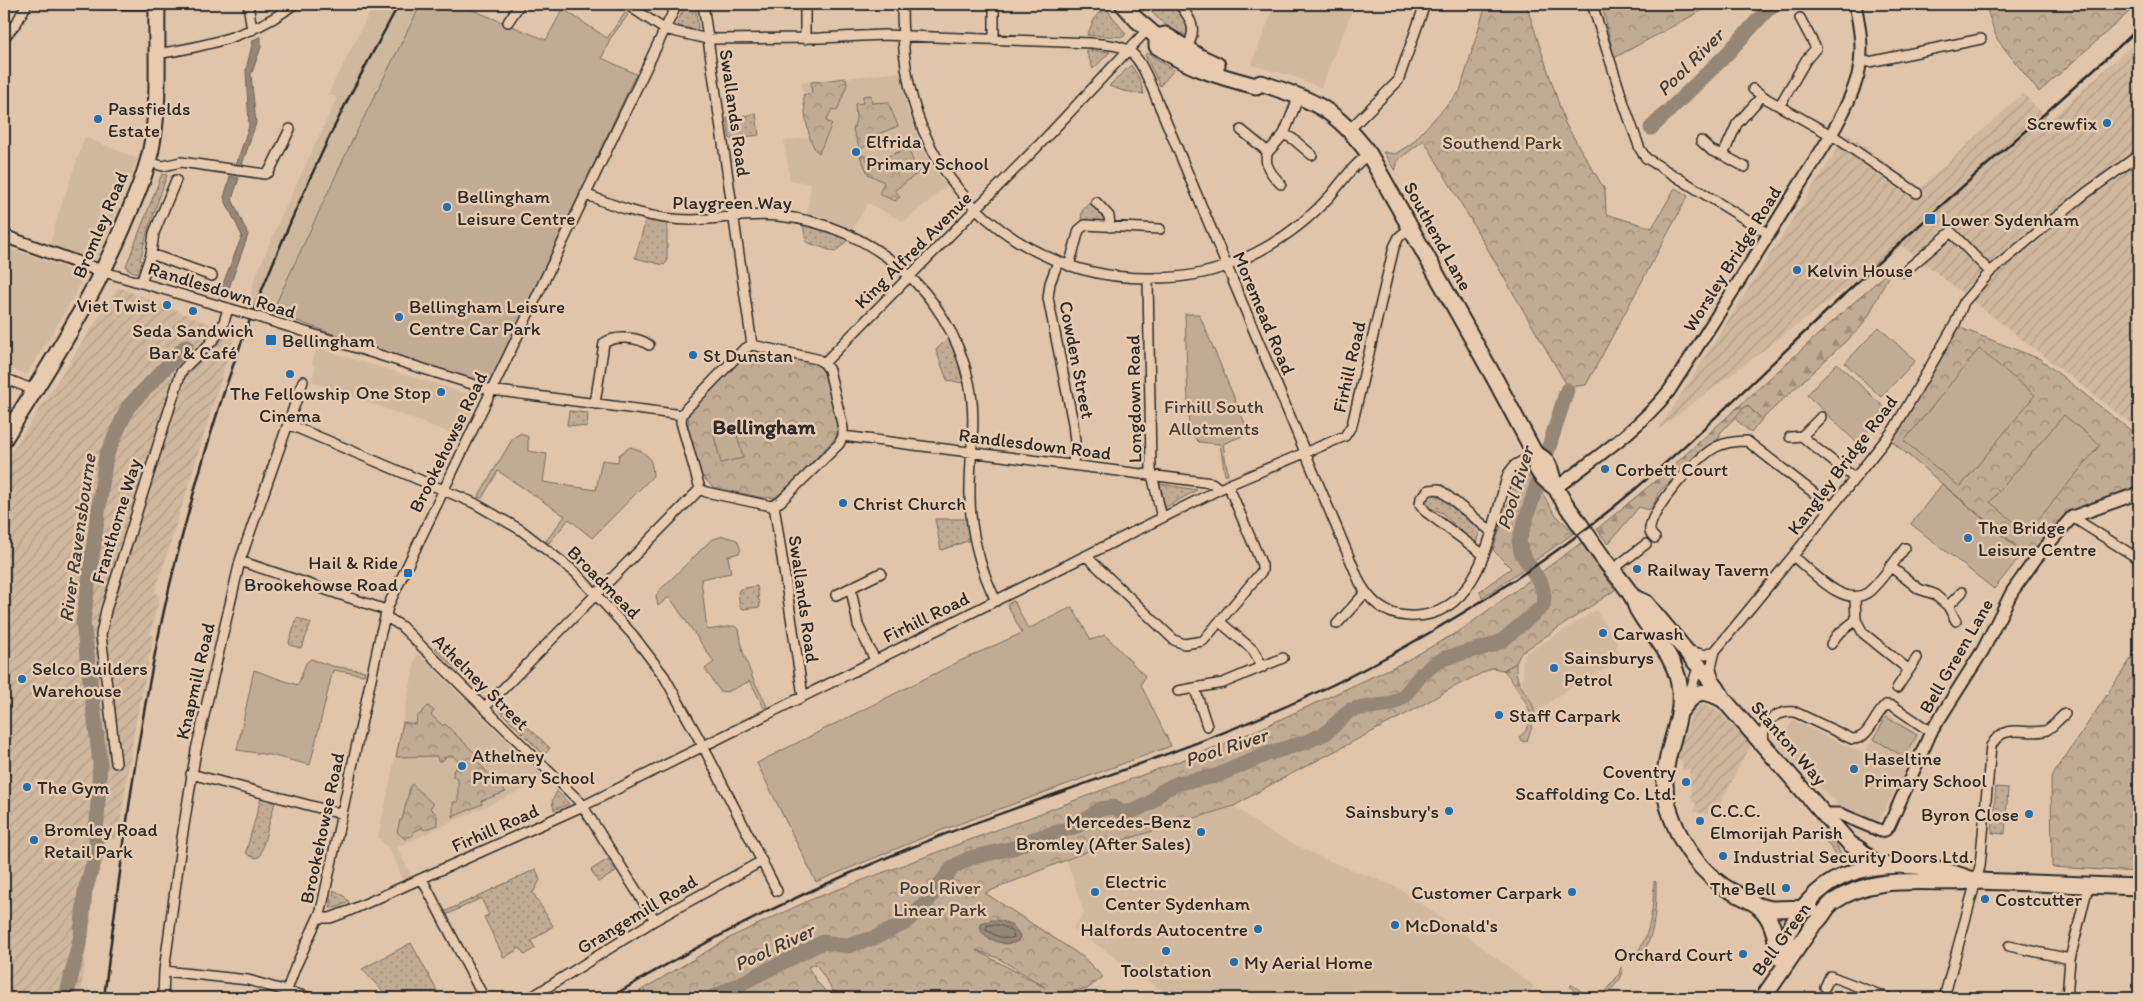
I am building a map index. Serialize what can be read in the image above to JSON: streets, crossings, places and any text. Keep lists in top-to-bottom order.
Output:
{
  "streets": {
    "main road": [
      "Bromley Road",
      "Southend Lane",
      "Stanton Way",
      "Bell Green"
    ],
    "street": [
      "Swallands Road",
      "Playgreen Way",
      "King Alfred Avenue",
      "Worsley Bridge Road",
      "Randlesdown Road",
      "Moremead Road",
      "Cowden Street",
      "Firhill Road",
      "Longdown Road",
      "Brookehowse Road",
      "Kangley Bridge Road",
      "Franthorne Way",
      "Broadmead",
      "Bell Green Lane",
      "Knapmill Road",
      "Athelney Street",
      "Grangemill Road"
    ]
  },
  "crossings": [
    ["Swallands Road", "Playgreen Way"],
    ["Swallands Road", "King Alfred Avenue"],
    ["Swallands Road", "Randlesdown Road"],
    ["Swallands Road", "Firhill Road"],
    ["Playgreen Way", "King Alfred Avenue"],
    ["Playgreen Way", "Randlesdown Road"],
    ["Playgreen Way", "Firhill Road"],
    ["Playgreen Way", "Brookehowse Road"],
    ["Bromley Road", "Randlesdown Road"],
    ["Southend Lane", "King Alfred Avenue"],
    ["Southend Lane", "Worsley Bridge Road"],
    ["Southend Lane", "Moremead Road"],
    ["Southend Lane", "Firhill Road"],
    ["Southend Lane", "Kangley Bridge Road"],
    ["Southend Lane", "Stanton Way"],
    ["Southend Lane", "Bell Green"],
    ["King Alfred Avenue", "Randlesdown Road"],
    ["King Alfred Avenue", "Moremead Road"],
    ["Randlesdown Road", "Cowden Street"],
    ["Randlesdown Road", "Firhill Road"],
    ["Randlesdown Road", "Longdown Road"],
    ["Randlesdown Road", "Brookehowse Road"],
    ["Randlesdown Road", "Franthorne Way"],
    ["Moremead Road", "Firhill Road"],
    ["Firhill Road", "Longdown Road"],
    ["Firhill Road", "Brookehowse Road"],
    ["Firhill Road", "Broadmead"],
    ["Firhill Road", "Athelney Street"],
    ["Brookehowse Road", "Broadmead"],
    ["Brookehowse Road", "Athelney Street"],
    ["Kangley Bridge Road", "Stanton Way"],
    ["Broadmead", "Knapmill Road"],
    ["Broadmead", "Grangemill Road"],
    ["Bell Green Lane", "Stanton Way"],
    ["Knapmill Road", "Athelney Street"],
    ["Athelney Street", "Grangemill Road"]
  ],
  "districts": ["Bellingham"],
  "water": ["Pool River", "River Ravensbourne"],
  "parks": ["Southend Park", "Firhill South Allotments", "Pool River Linear Park"],
  "places": {
    "other": [
      "Passfields Estate",
      "Screwfix",
      "Elfrida Primary School",
      "Bellingham Leisure Centre",
      "Kelvin House",
      "Viet Twist",
      "Seda Sandwich Bar & Café",
      "Bellingham Leisure Centre Car Park",
      "St Dunstan",
      "The Fellowship Cinema",
      "One Stop",
      "Corbett Court",
      "Christ Church",
      "The Bridge Leisure Centre",
      "Railway Tavern",
      "Carwash",
      "Sainsburys Petrol",
      "Selco Builders Warehouse",
      "Staff Carpark",
      "Athelney Primary School",
      "Haseltine Primary School",
      "Coventry Scaffolding Co. Ltd.",
      "The Gym",
      "Sainsbury's",
      "Byron Close",
      "C.C.C. Elmorijah Parish",
      "Mercedes-Benz Bromley (After Sales)",
      "Bromley Road Retail Park",
      "Industrial Security Doors Ltd.",
      "The Bell",
      "Electric Center Sydenham",
      "Customer Carpark",
      "Costcutter",
      "McDonald's",
      "Halfords Autocentre",
      "Toolstation",
      "Orchard Court",
      "My Aerial Home"
    ],
    "transit": ["Lower Sydenham", "Bellingham", "Hail & Ride Brookehowse Road"]
  }
}
